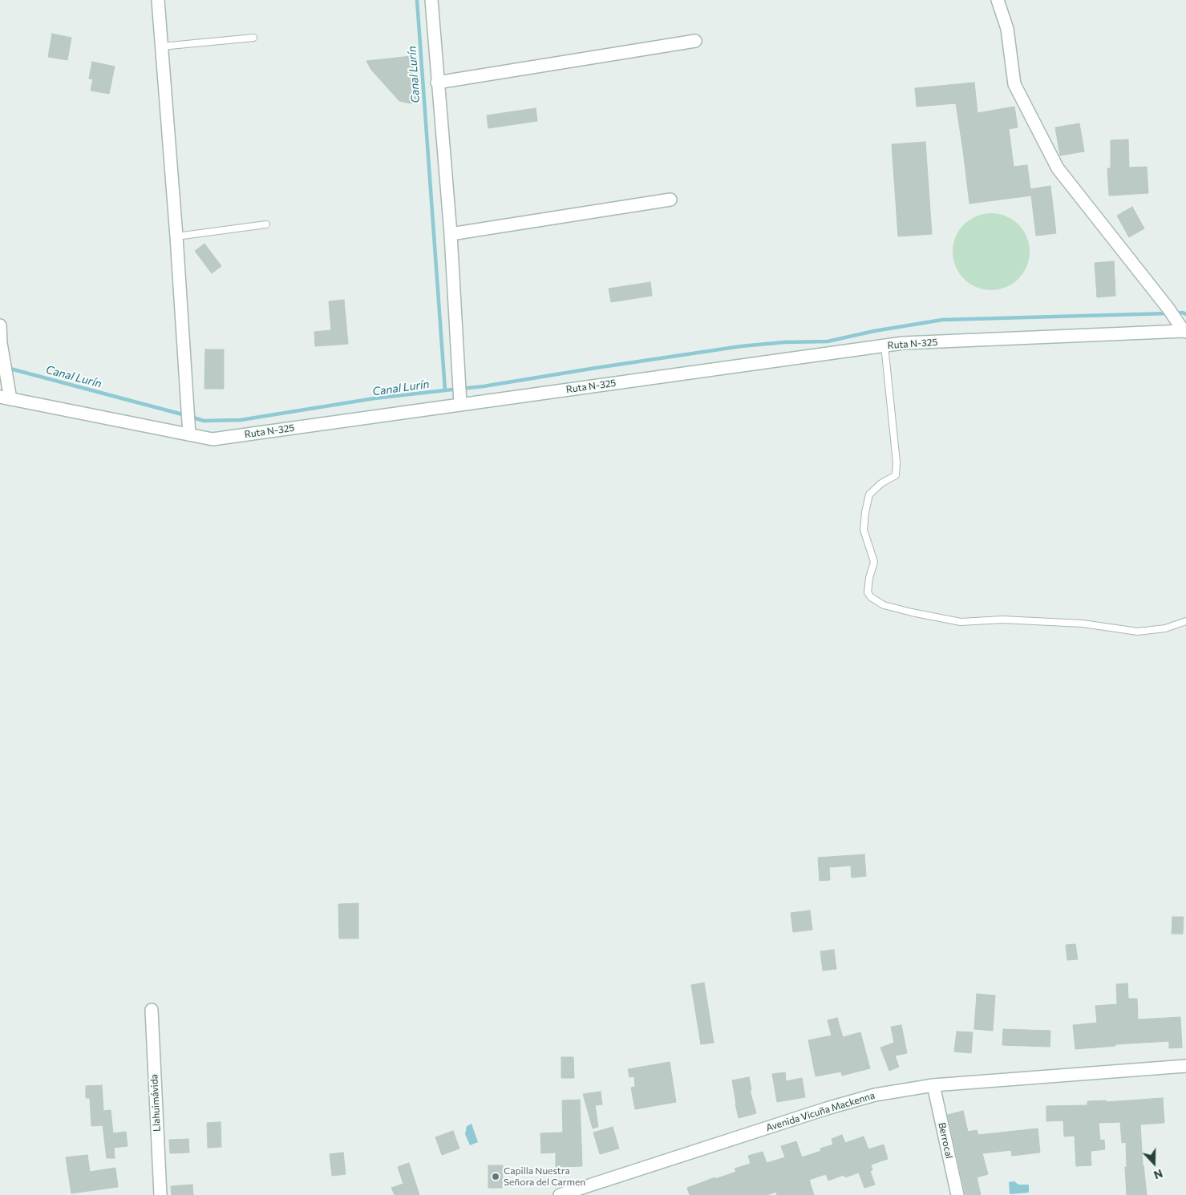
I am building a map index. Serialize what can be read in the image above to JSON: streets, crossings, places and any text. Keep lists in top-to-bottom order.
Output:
{
  "streets": {
    "street": [
      "Ruta N-325",
      "Llahuimávida",
      "Avenida Vicuña Mackenna",
      "Berrocal"
    ]
  },
  "crossings": [
    ["Avenida Vicuña Mackenna", "Berrocal"]
  ],
  "water": ["Canal Lurín"],
  "places": ["Capilla Nuestra Señora del Carmen"],
  "north": "bottom"
}
